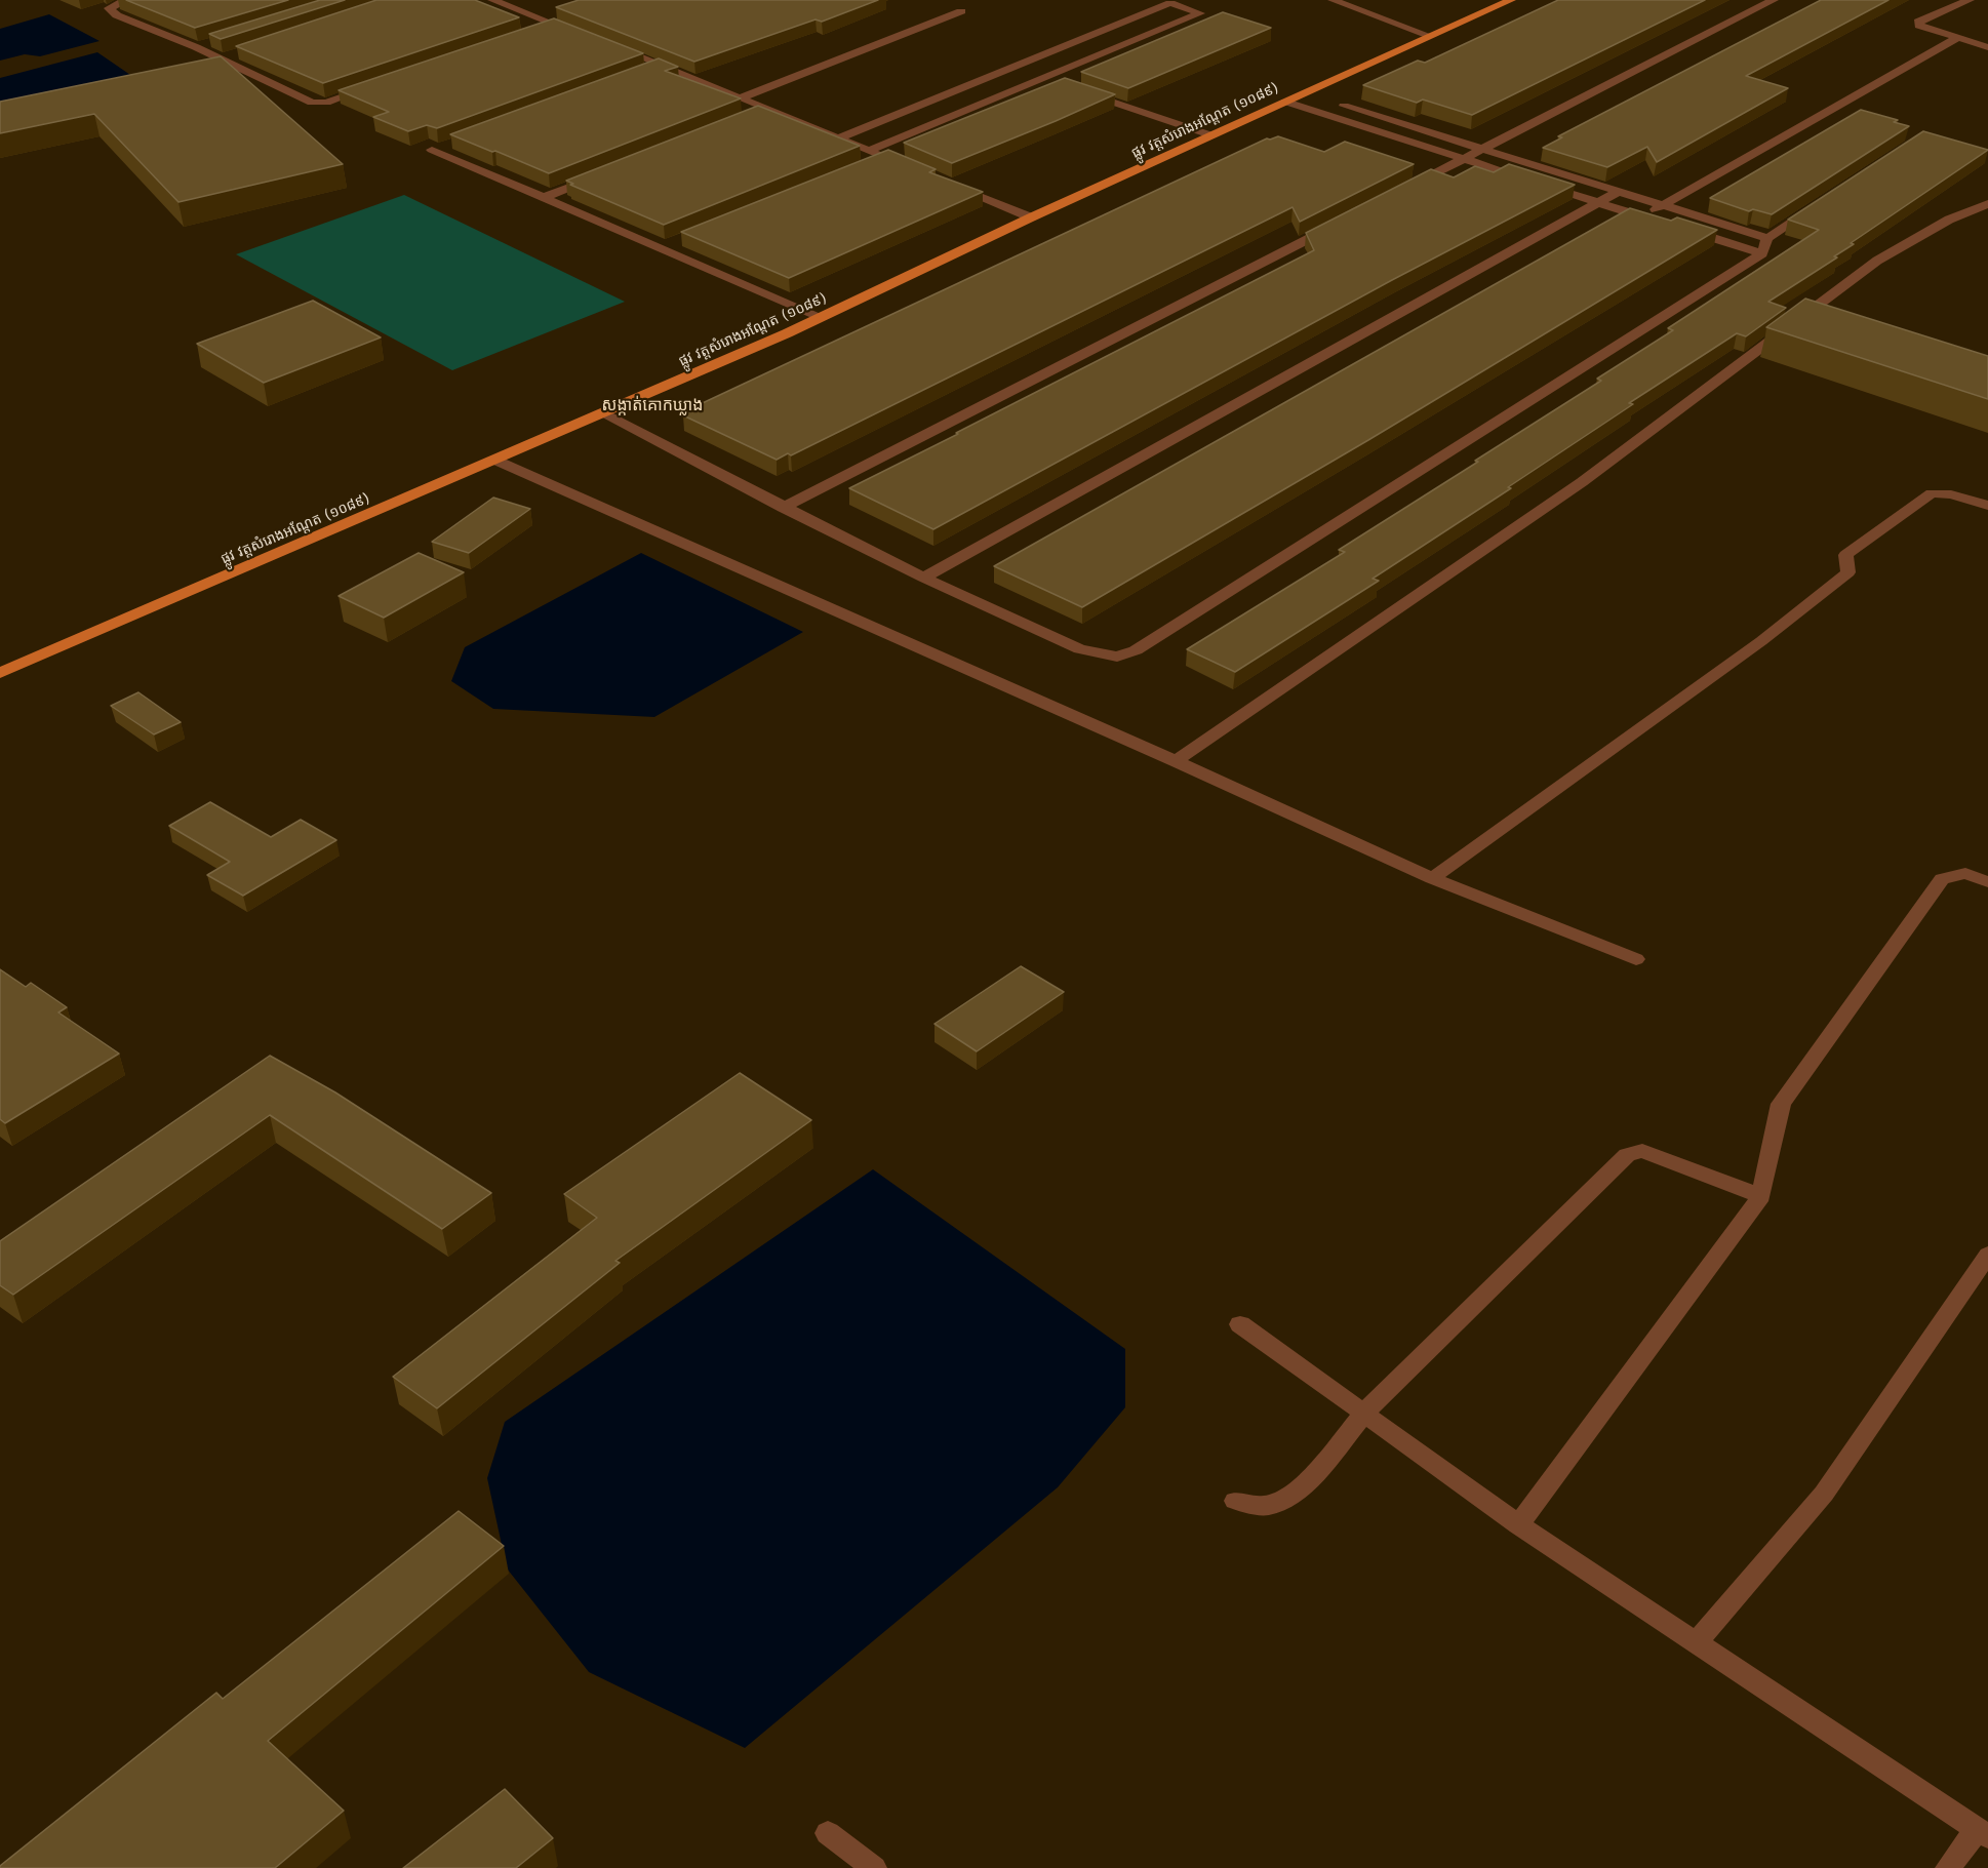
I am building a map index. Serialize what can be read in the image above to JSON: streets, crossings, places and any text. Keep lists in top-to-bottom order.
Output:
{
  "streets": {
    "main road": ["ផ្លូវ វត្តសំរោងអណ្ដែត (១០៨៩)"]
  },
  "districts": ["សង្កាត់គោកឃ្លាង"]
}
